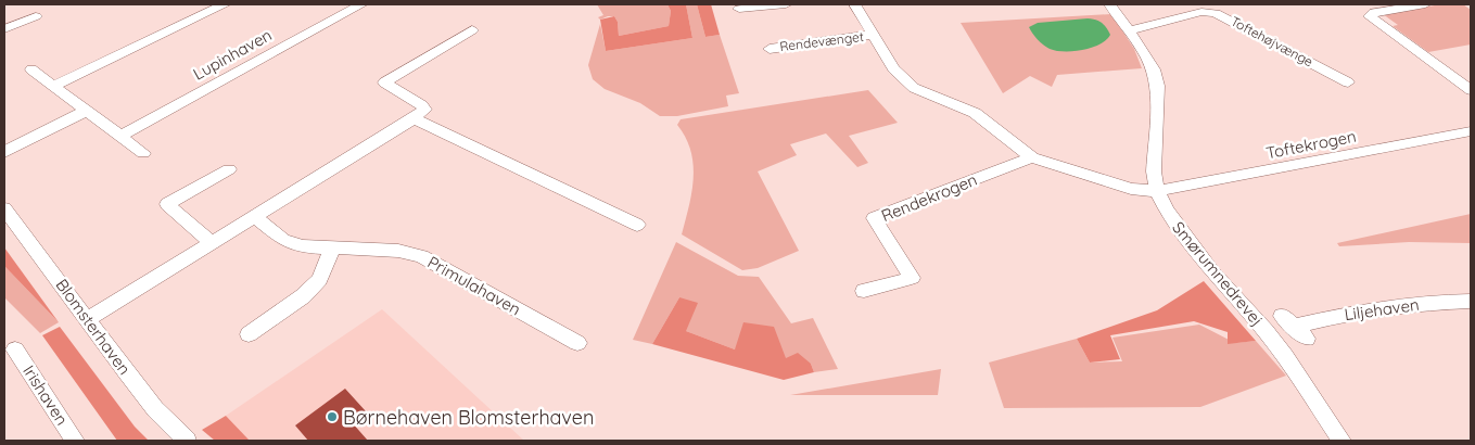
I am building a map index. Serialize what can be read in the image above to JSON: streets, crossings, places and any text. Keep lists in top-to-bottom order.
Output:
{
  "streets": {
    "street": [
      "Rendevænget",
      "Toftehøjvænge",
      "Lupinhaven",
      "Toftekrogen",
      "Rendekrogen",
      "Smørumnedrevej",
      "Primulahaven",
      "Liljehaven",
      "Blomsterhaven",
      "Irishaven"
    ]
  },
  "crossings": [
    ["Toftehøjvænge", "Smørumnedrevej"],
    ["Toftekrogen", "Rendekrogen"],
    ["Toftekrogen", "Smørumnedrevej"]
  ],
  "places": ["Børnehaven Blomsterhaven"]
}
